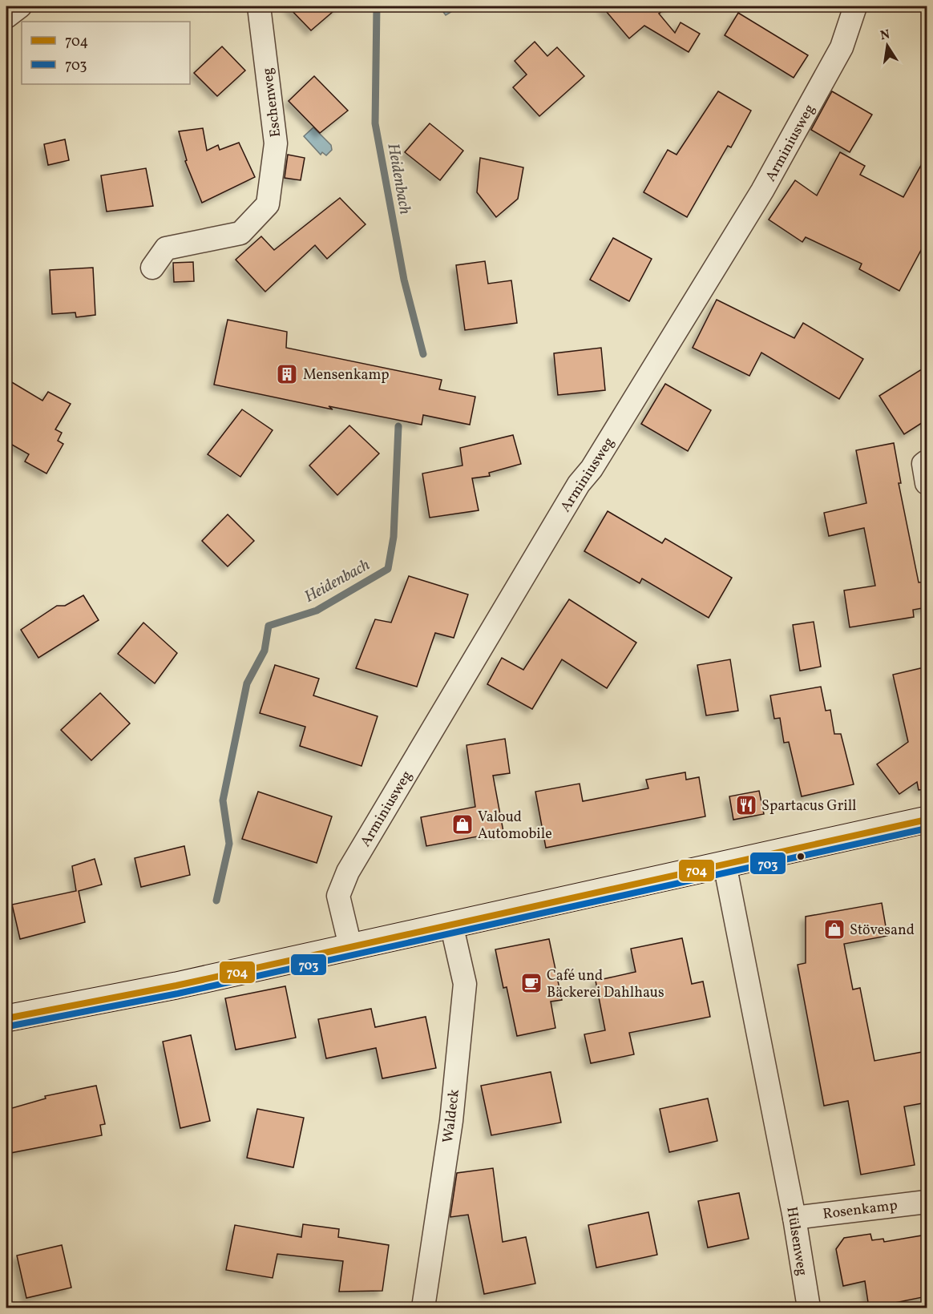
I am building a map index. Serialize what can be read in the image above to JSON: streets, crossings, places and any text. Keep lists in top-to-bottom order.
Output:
{
  "streets": {
    "street": [
      "Eschenweg",
      "Arminiusweg",
      "Waldeck",
      "Rosenkamp",
      "Hülsenweg"
    ]
  },
  "crossings": [
    ["Rosenkamp", "Hülsenweg"]
  ],
  "water": ["Heidenbach"],
  "places": {
    "building": ["Mensenkamp"],
    "restaurant": ["Spartacus Grill"],
    "shop": ["Valoud Automobile", "Stövesand"],
    "cafe": ["Café und Bäckerei Dahlhaus"]
  },
  "lines": ["transit line 704", "transit line 703"],
  "legend": ["704", "703"],
  "north": "top"
}
